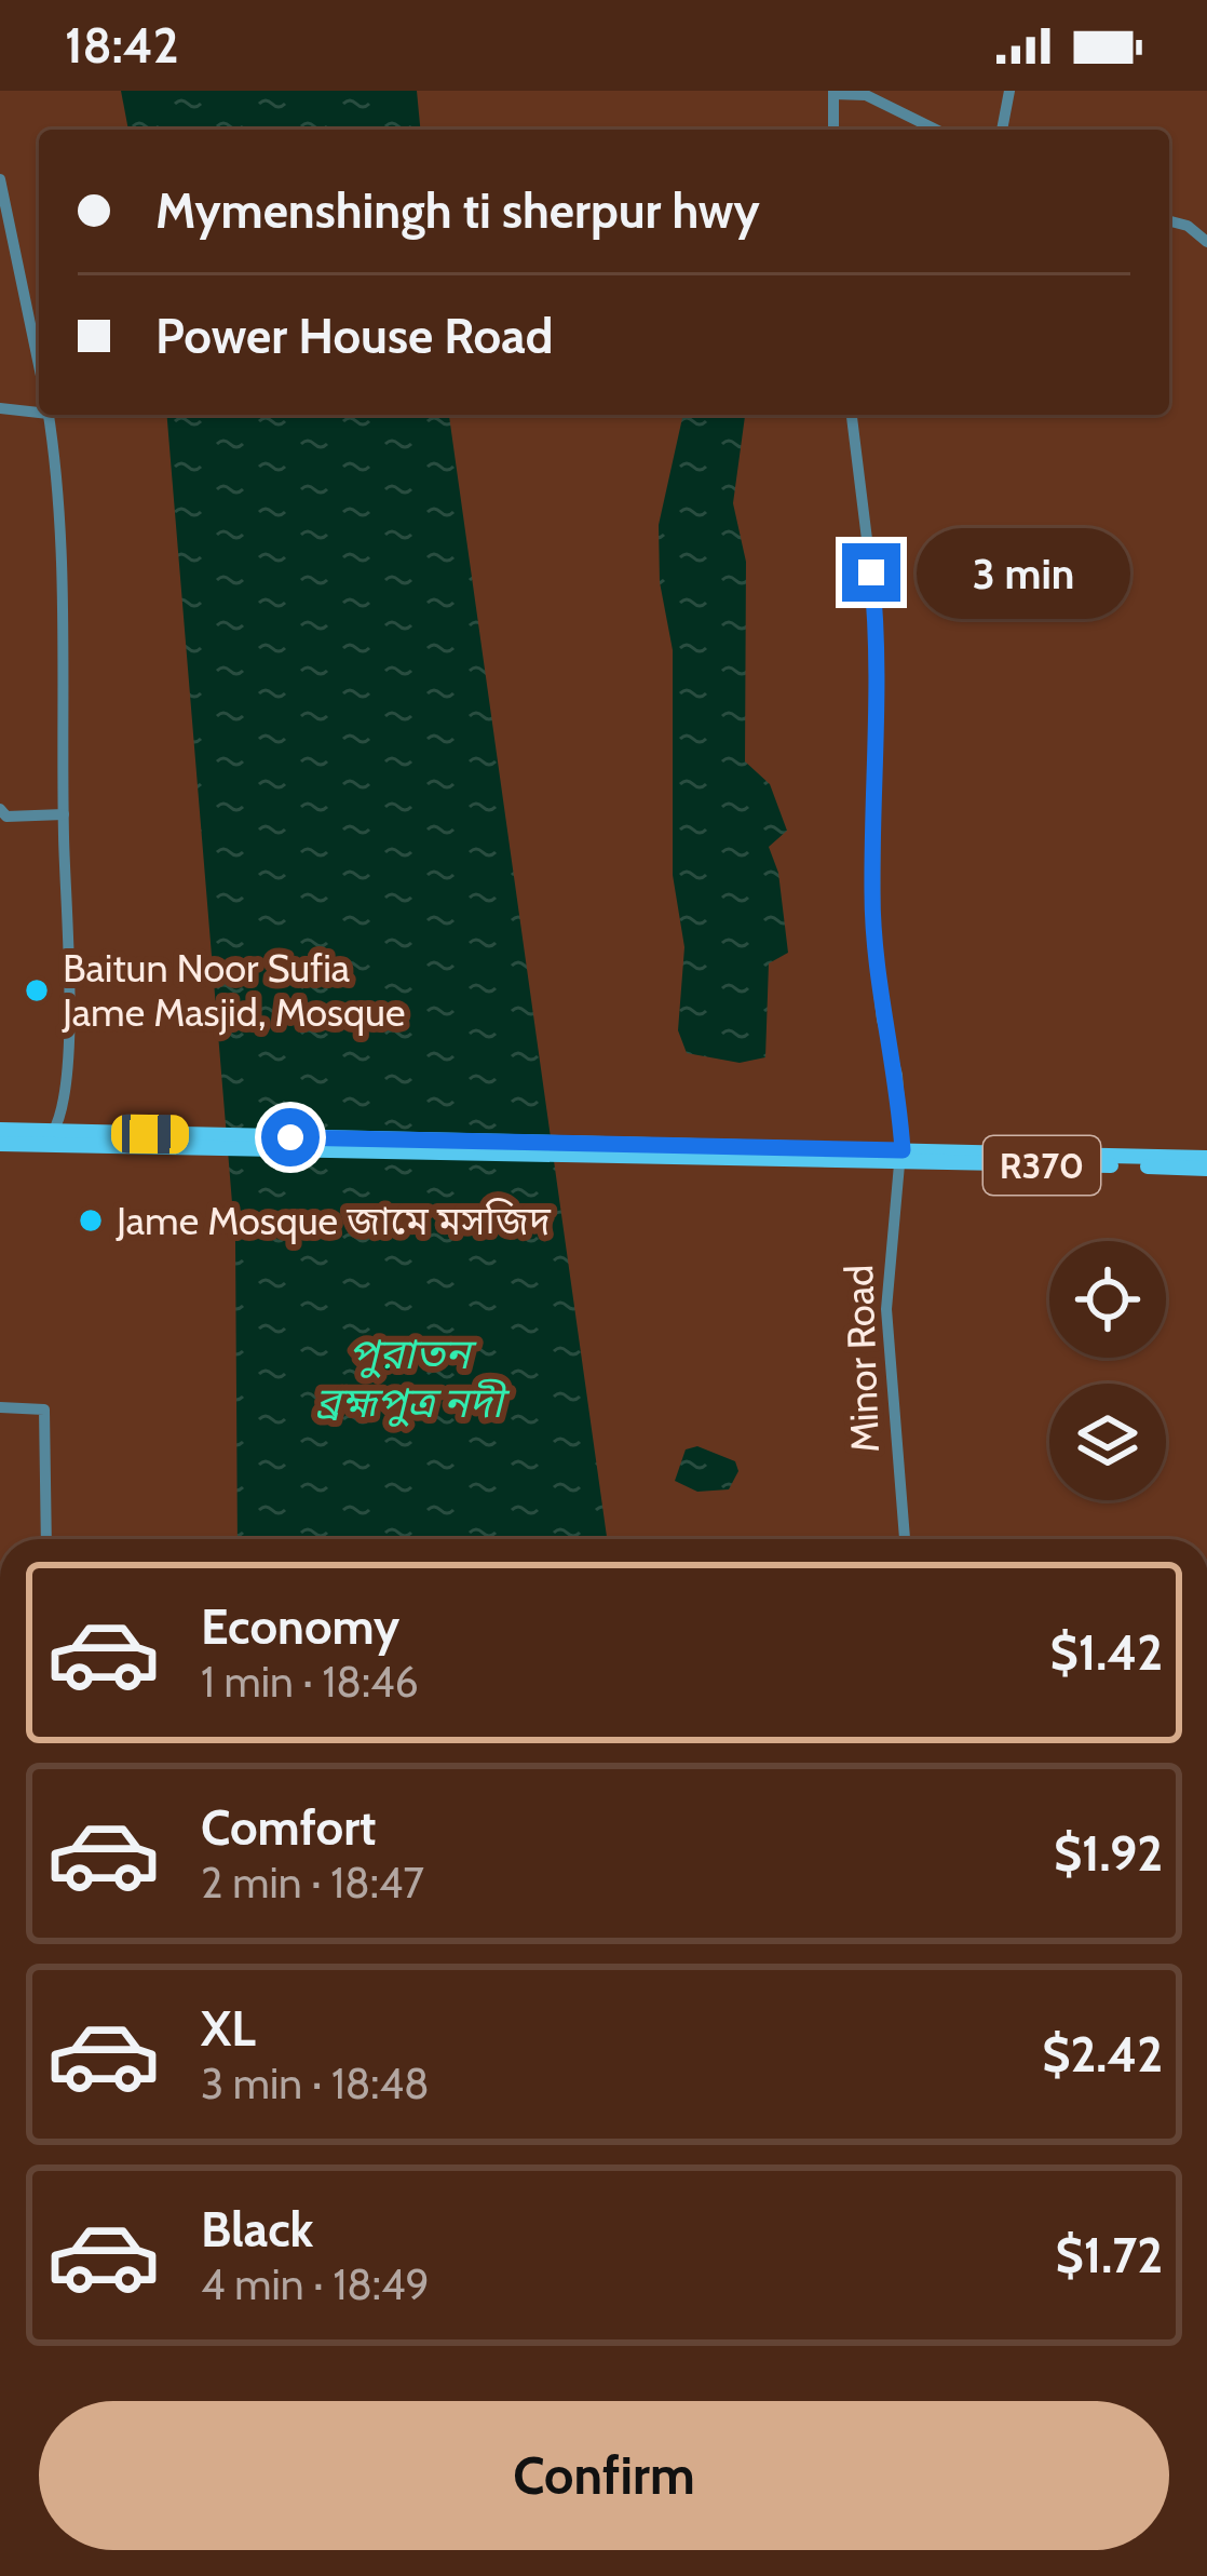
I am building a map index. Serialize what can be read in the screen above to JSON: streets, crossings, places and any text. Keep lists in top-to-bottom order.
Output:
{
  "streets": {
    "main road": ["R370"],
    "street": ["Minor Road"]
  },
  "crossings": [
    ["R370", "Minor Road"]
  ],
  "water": ["পুরাতন ব্রহ্মপুত্র নদী"],
  "places": ["Baitun Noor Sufia Jame Masjid, Mosque", "Jame Mosque জামে মসজিদ"],
  "page": {
    "status": "18:42",
    "banner": ["Mymenshingh ti sherpur hwy", "Power House Road"],
    "bubble": "3 min",
    "list": [
      {
        "name": "Economy",
        "note": "1 min · 18:46",
        "value": "$1.42"
      },
      {
        "name": "Comfort",
        "note": "2 min · 18:47",
        "value": "$1.92"
      },
      {
        "name": "XL",
        "note": "3 min · 18:48",
        "value": "$2.42"
      },
      {
        "name": "Black",
        "note": "4 min · 18:49",
        "value": "$1.72"
      }
    ],
    "buttons": "Confirm"
  }
}
